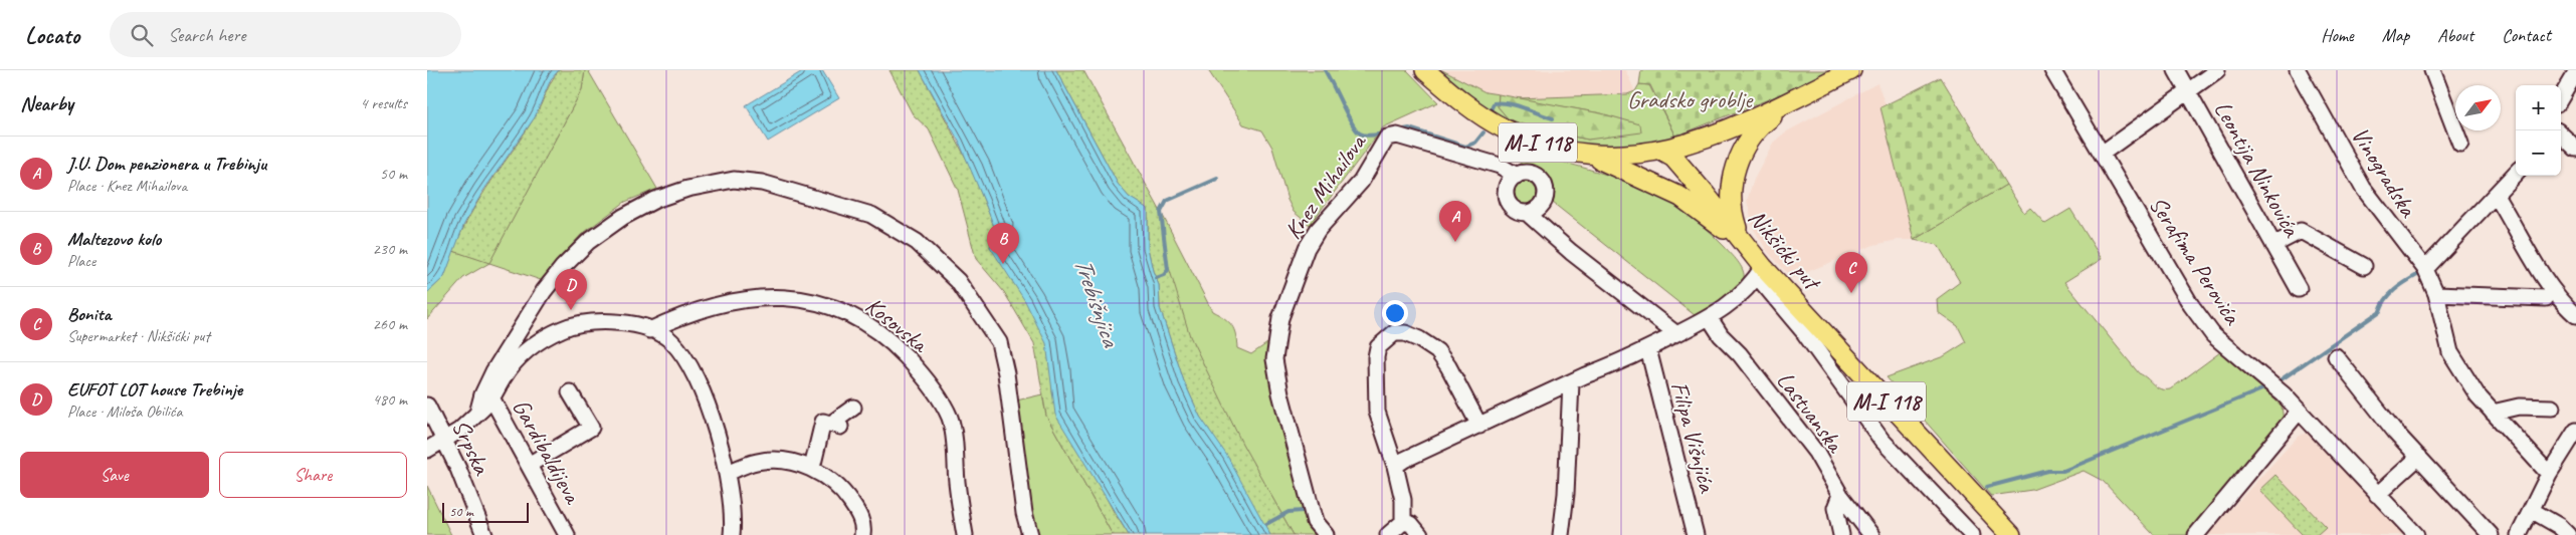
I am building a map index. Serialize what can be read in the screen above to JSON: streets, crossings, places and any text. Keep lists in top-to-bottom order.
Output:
{
  "streets": {
    "main road": ["M-I 118", "Nikšićki put"],
    "street": [
      "Leontija Ninkovića",
      "Vinogradska",
      "Knez Mihailova",
      "Serafima Perovića",
      "Kosovska",
      "Lastvanska",
      "Filipa Višnjića",
      "Srpska",
      "Gardibaldijeva"
    ]
  },
  "crossings": [
    ["M-I 118", "Nikšićki put"]
  ],
  "water": ["Trebišnjica"],
  "parks": ["Gradsko groblje"],
  "scale_bar": "50 m",
  "north": "top right",
  "page": {
    "header": "Locato",
    "search": "Search here",
    "nav": [
      "Home",
      "Map",
      "About",
      "Contact"
    ],
    "heading": ["Nearby", "4 results"],
    "map_buttons": ["+", "−"],
    "list": [
      {
        "mark": "A",
        "name": "J.U. Dom penzionera u Trebinju",
        "note": "Place · Knez Mihailova",
        "value": "50 m"
      },
      {
        "mark": "B",
        "name": "Maltezovo kolo",
        "note": "Place",
        "value": "230 m"
      },
      {
        "mark": "C",
        "name": "Bonita",
        "note": "Supermarket · Nikšićki put",
        "value": "260 m"
      },
      {
        "mark": "D",
        "name": "EUFOT LOT house Trebinje",
        "note": "Place · Miloša Obilića",
        "value": "480 m"
      }
    ],
    "pins": [
      "A",
      "B",
      "C",
      "D"
    ],
    "buttons": ["Save", "Share"],
    "scale": "50 m"
  }
}
